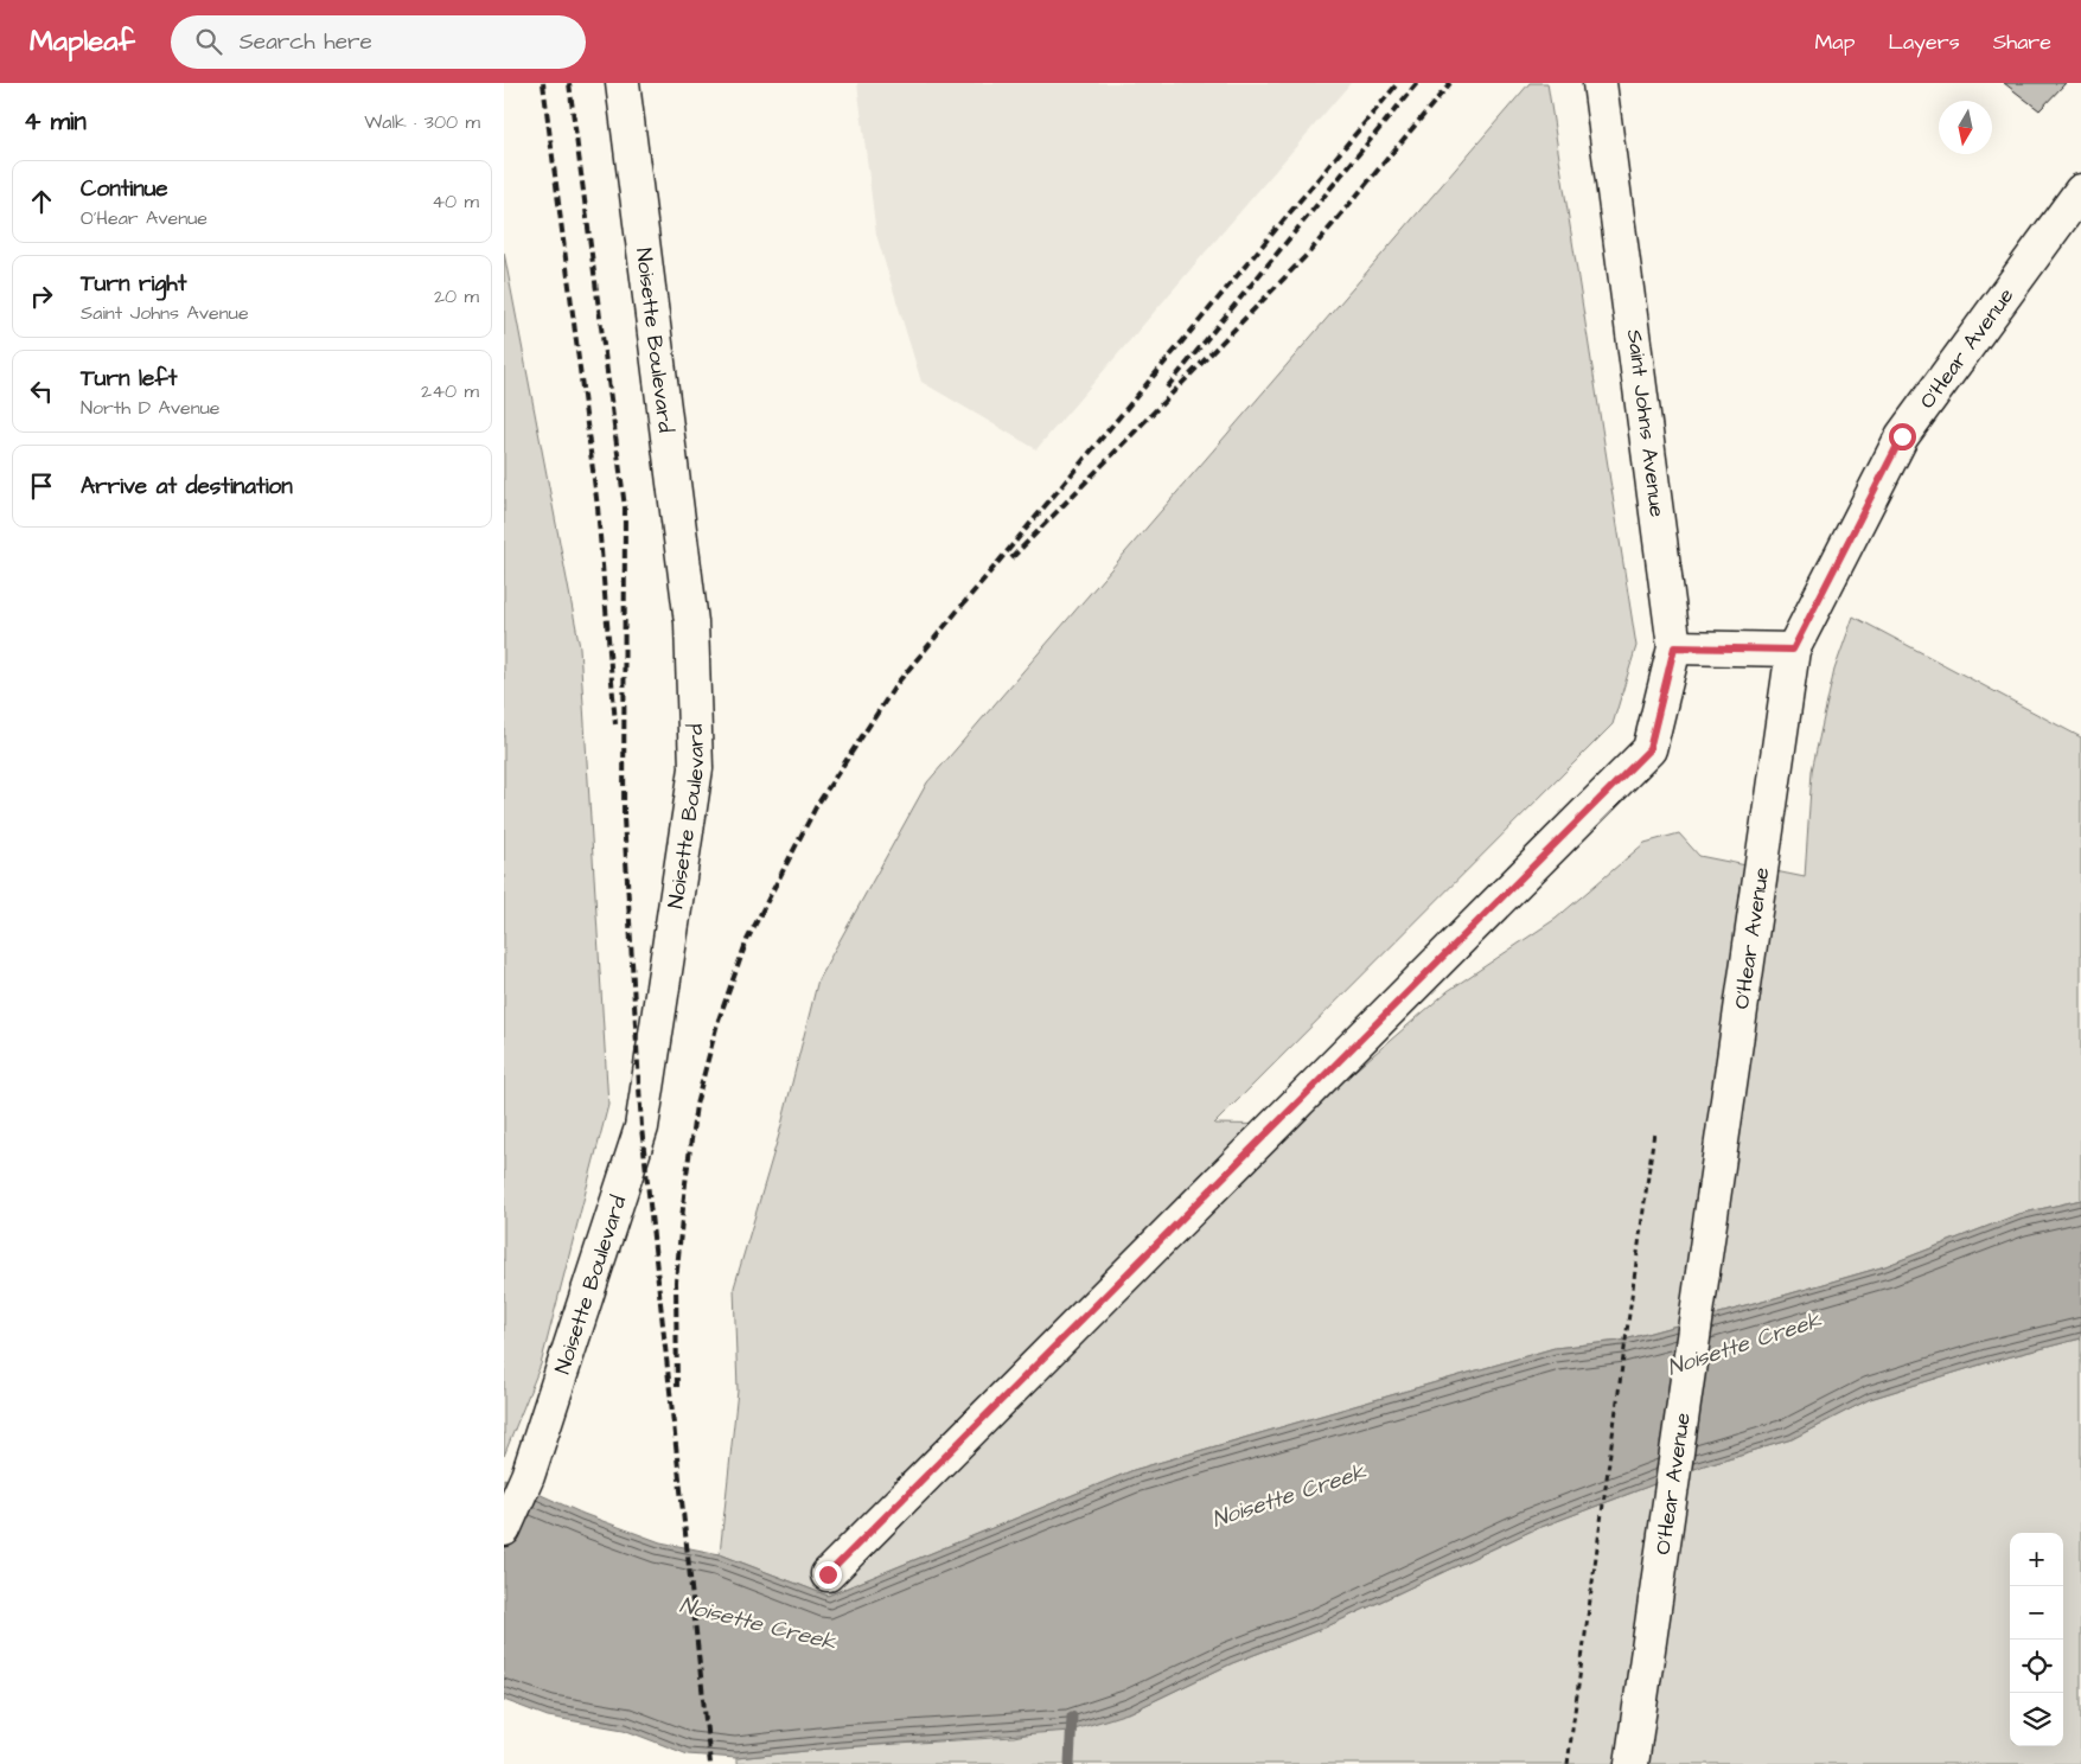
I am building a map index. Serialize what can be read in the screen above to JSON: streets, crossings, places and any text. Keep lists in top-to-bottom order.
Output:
{
  "streets": {
    "street": ["Noisette Boulevard", "O'Hear Avenue", "Saint Johns Avenue"]
  },
  "water": ["Noisette Creek"],
  "north": "bottom",
  "page": {
    "header": "Mapleaf",
    "search": "Search here",
    "nav": ["Map", "Layers", "Share"],
    "heading": ["4 min", "Walk · 300 m"],
    "list": [
      ["Continue", "O'Hear Avenue", "40 m"],
      ["Turn right", "Saint Johns Avenue", "20 m"],
      ["Turn left", "North D Avenue", "240 m"],
      "Arrive at destination"
    ],
    "map_buttons": ["+", "−"]
  }
}
